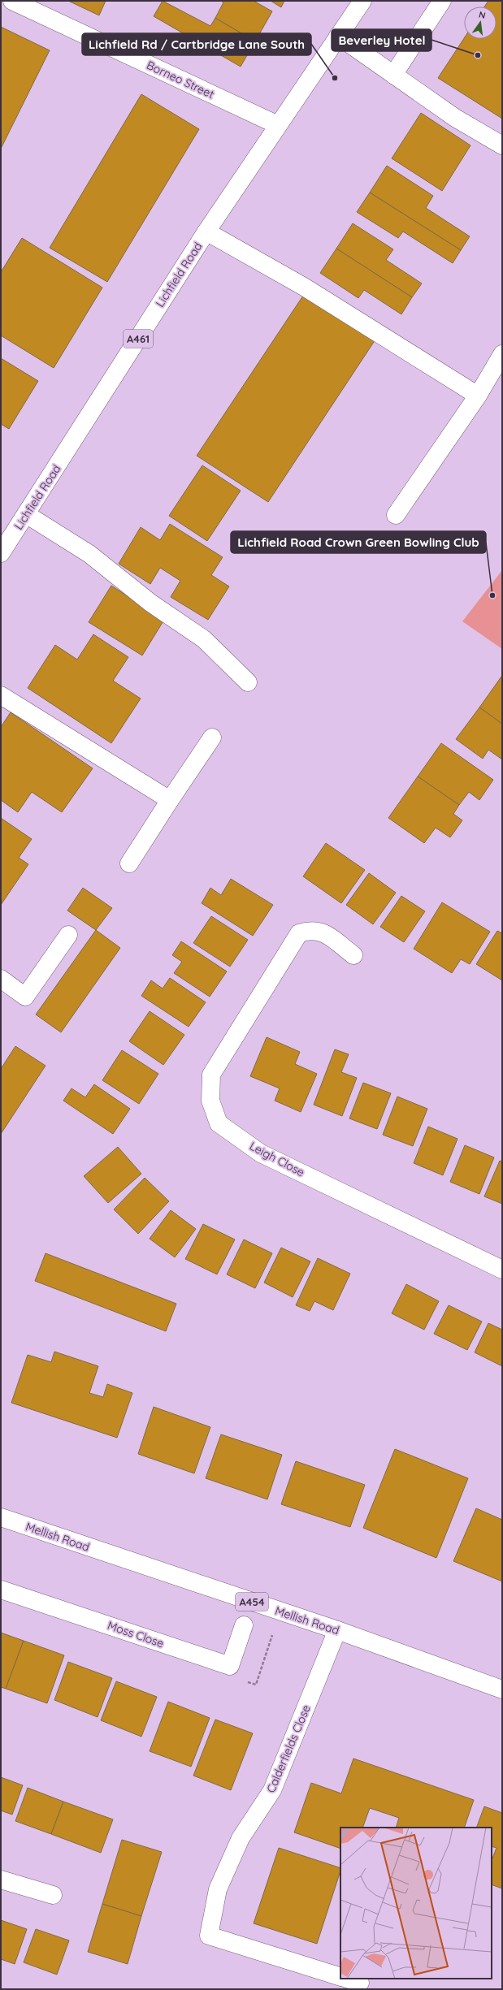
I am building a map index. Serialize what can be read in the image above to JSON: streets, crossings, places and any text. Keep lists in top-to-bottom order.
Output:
{
  "streets": {
    "main road": [
      "Borneo Street",
      "Lichfield Road",
      "A461",
      "Leigh Close",
      "Mellish Road",
      "A454",
      "Moss Close",
      "Calderfields Close"
    ]
  },
  "crossings": [
    ["Borneo Street", "Lichfield Road"],
    ["Mellish Road", "Calderfields Close"]
  ],
  "places": ["Beverley Hotel", "Lichfield Rd / Cartbridge Lane South", "Lichfield Road Crown Green Bowling Club"],
  "north": "top"
}
